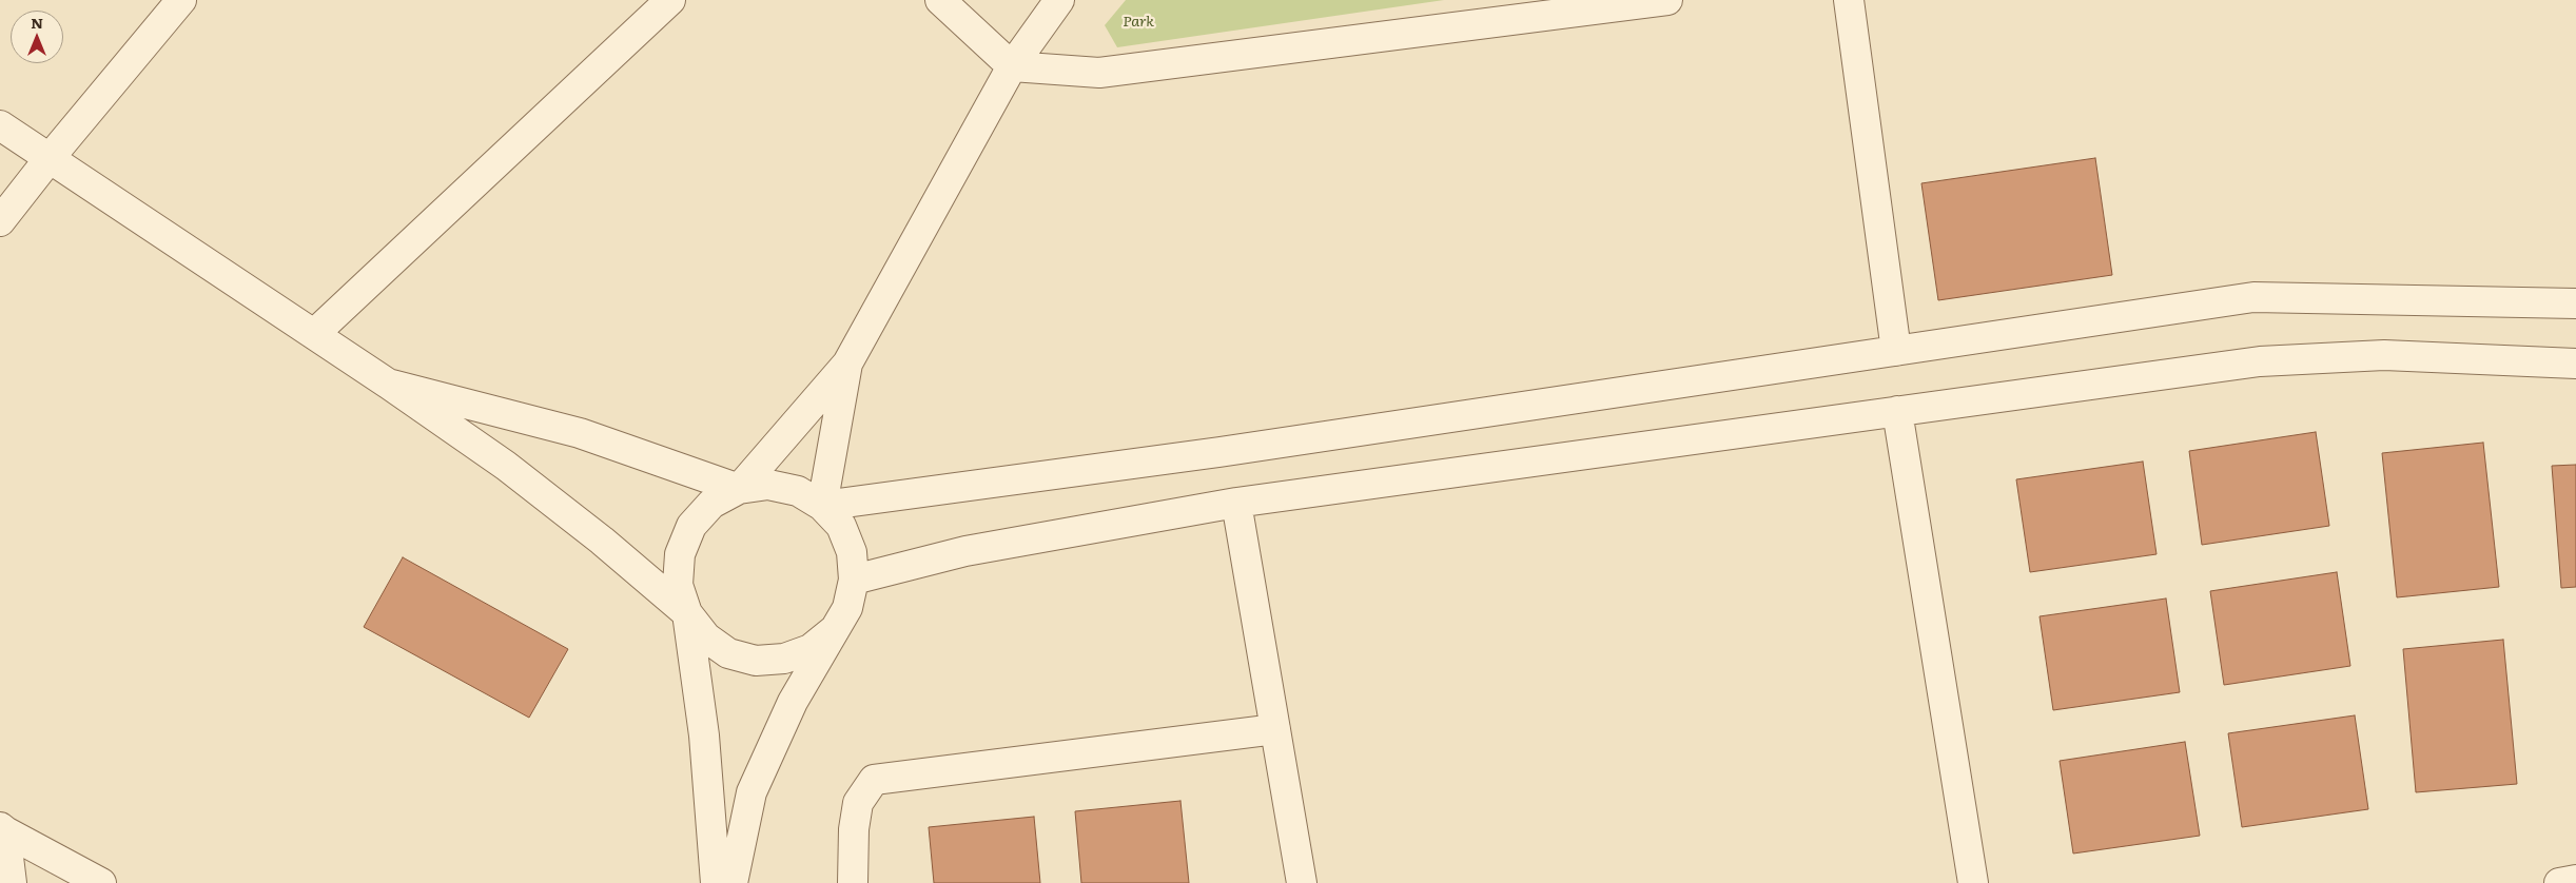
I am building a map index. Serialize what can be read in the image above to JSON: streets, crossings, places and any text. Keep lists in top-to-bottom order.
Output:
{
  "parks": ["Park"],
  "north": "top"
}
